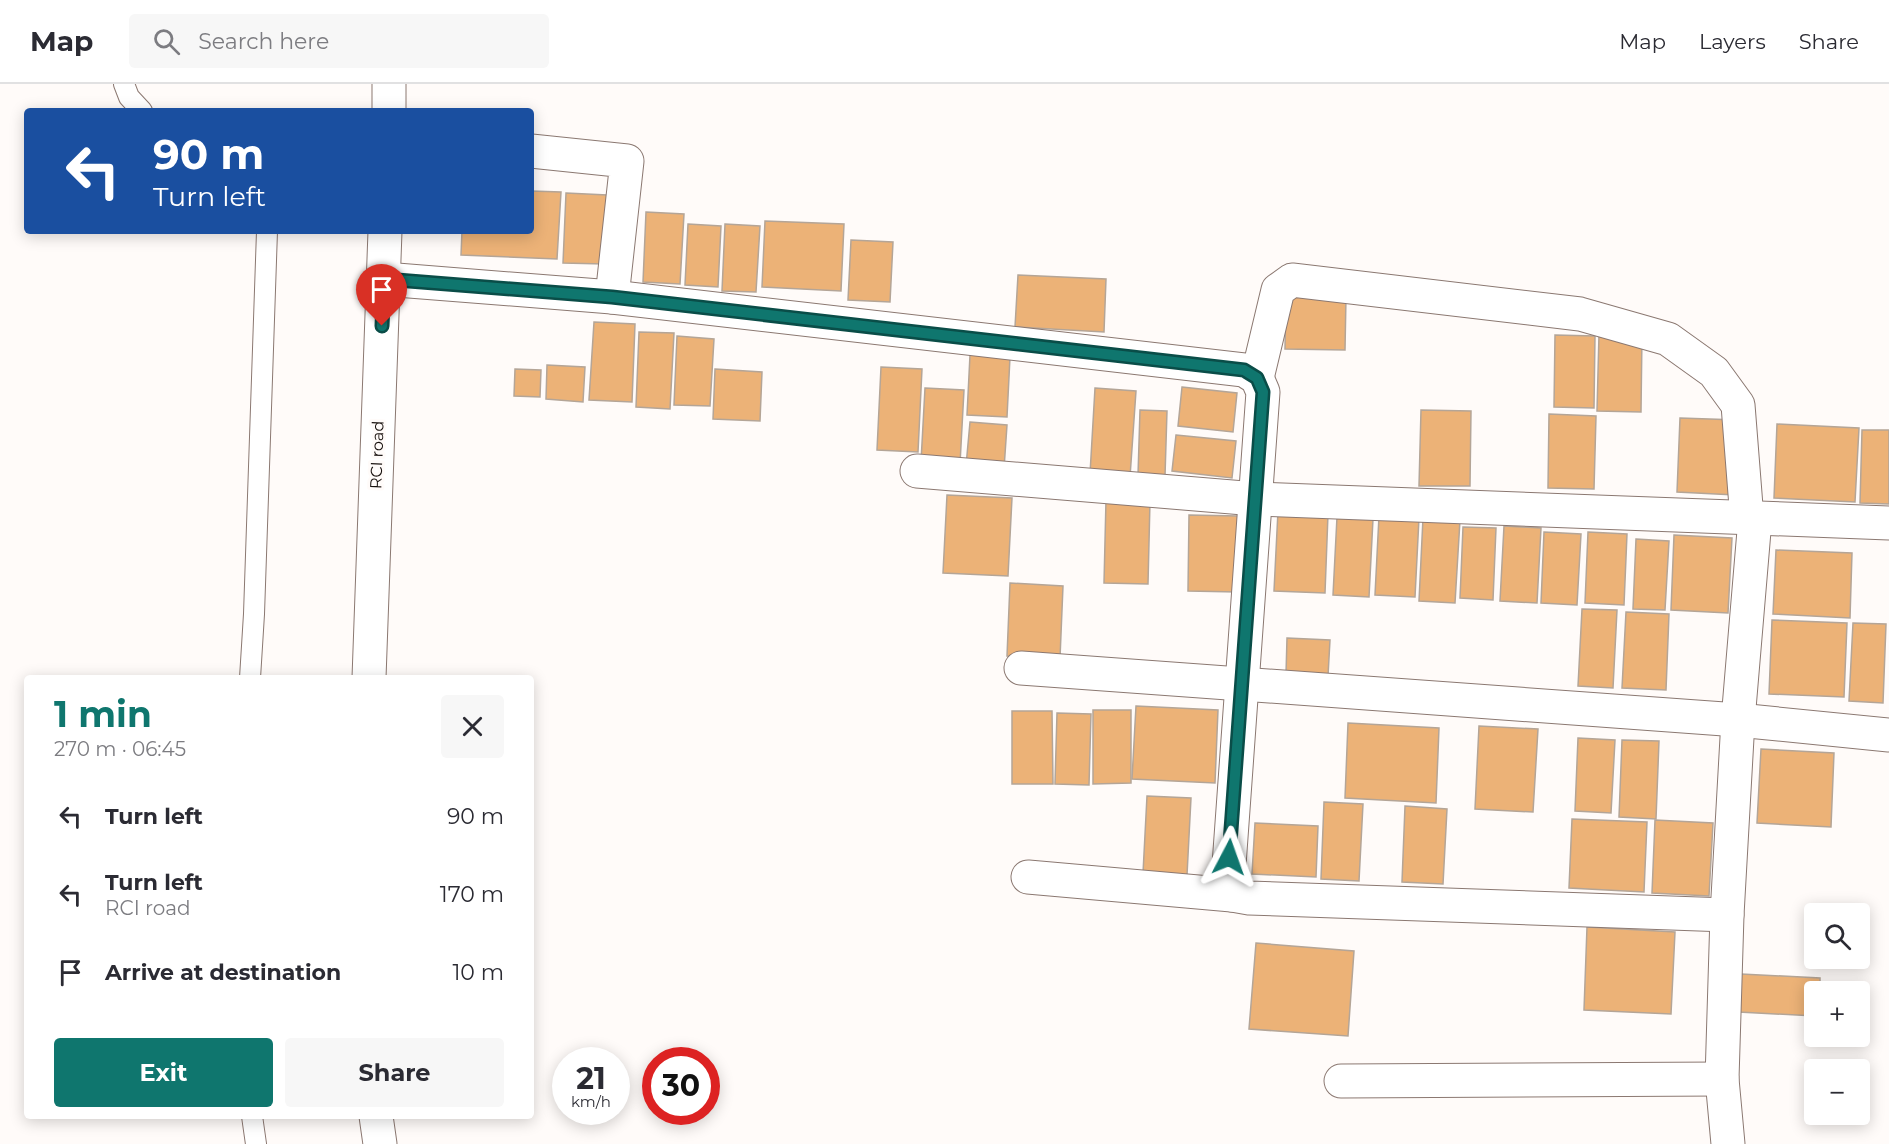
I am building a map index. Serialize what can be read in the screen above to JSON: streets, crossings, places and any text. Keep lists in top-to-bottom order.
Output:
{
  "streets": {
    "street": ["RCI road"]
  },
  "page": {
    "header": "Map",
    "search": "Search here",
    "nav": ["Map", "Layers", "Share"],
    "turn": ["90 m", "Turn left"],
    "heading": ["1 min", "270 m · 06:45"],
    "list": [
      {
        "name": "Turn left",
        "value": "90 m"
      },
      {
        "name": "Turn left",
        "note": "RCI road",
        "value": "170 m"
      },
      {
        "name": "Arrive at destination",
        "value": "10 m"
      }
    ],
    "map_buttons": ["+", "−"],
    "buttons": ["Exit", "Share"],
    "speed": "21 km/h",
    "limit": "30"
  }
}
